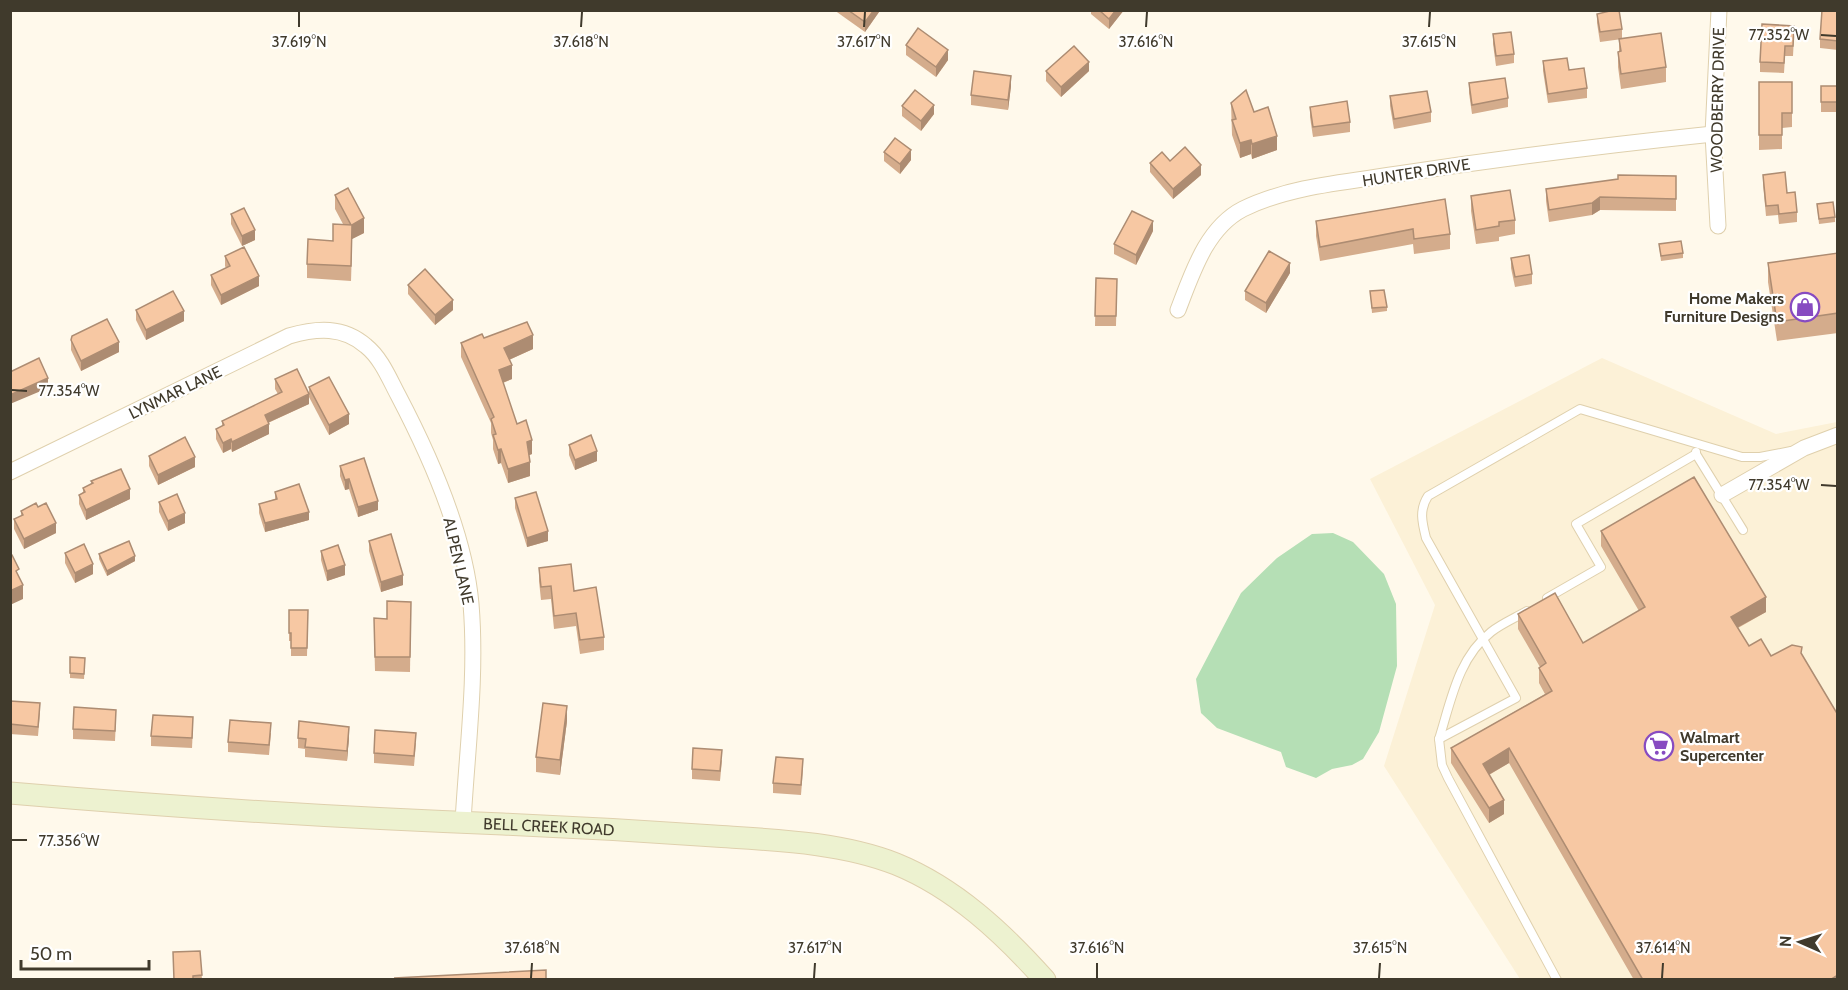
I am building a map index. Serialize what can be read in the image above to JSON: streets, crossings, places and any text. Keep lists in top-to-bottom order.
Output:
{
  "streets": {
    "street": [
      "WOODBERRY DRIVE",
      "HUNTER DRIVE",
      "LYNMAR LANE",
      "ALPEN LANE",
      "BELL CREEK ROAD"
    ]
  },
  "crossings": [
    ["WOODBERRY DRIVE", "HUNTER DRIVE"],
    ["LYNMAR LANE", "ALPEN LANE"],
    ["ALPEN LANE", "BELL CREEK ROAD"]
  ],
  "places": {
    "shop": ["Home Makers Furniture Designs"],
    "supermarket": ["Walmart Supercenter"]
  },
  "scale_bar": "50 m",
  "north": "left",
  "coordinates": [
    "77.352°W",
    "37.619°N",
    "37.618°N",
    "37.617°N",
    "37.616°N",
    "37.615°N",
    "77.354°W",
    "77.356°W",
    "37.614°N"
  ]
}
